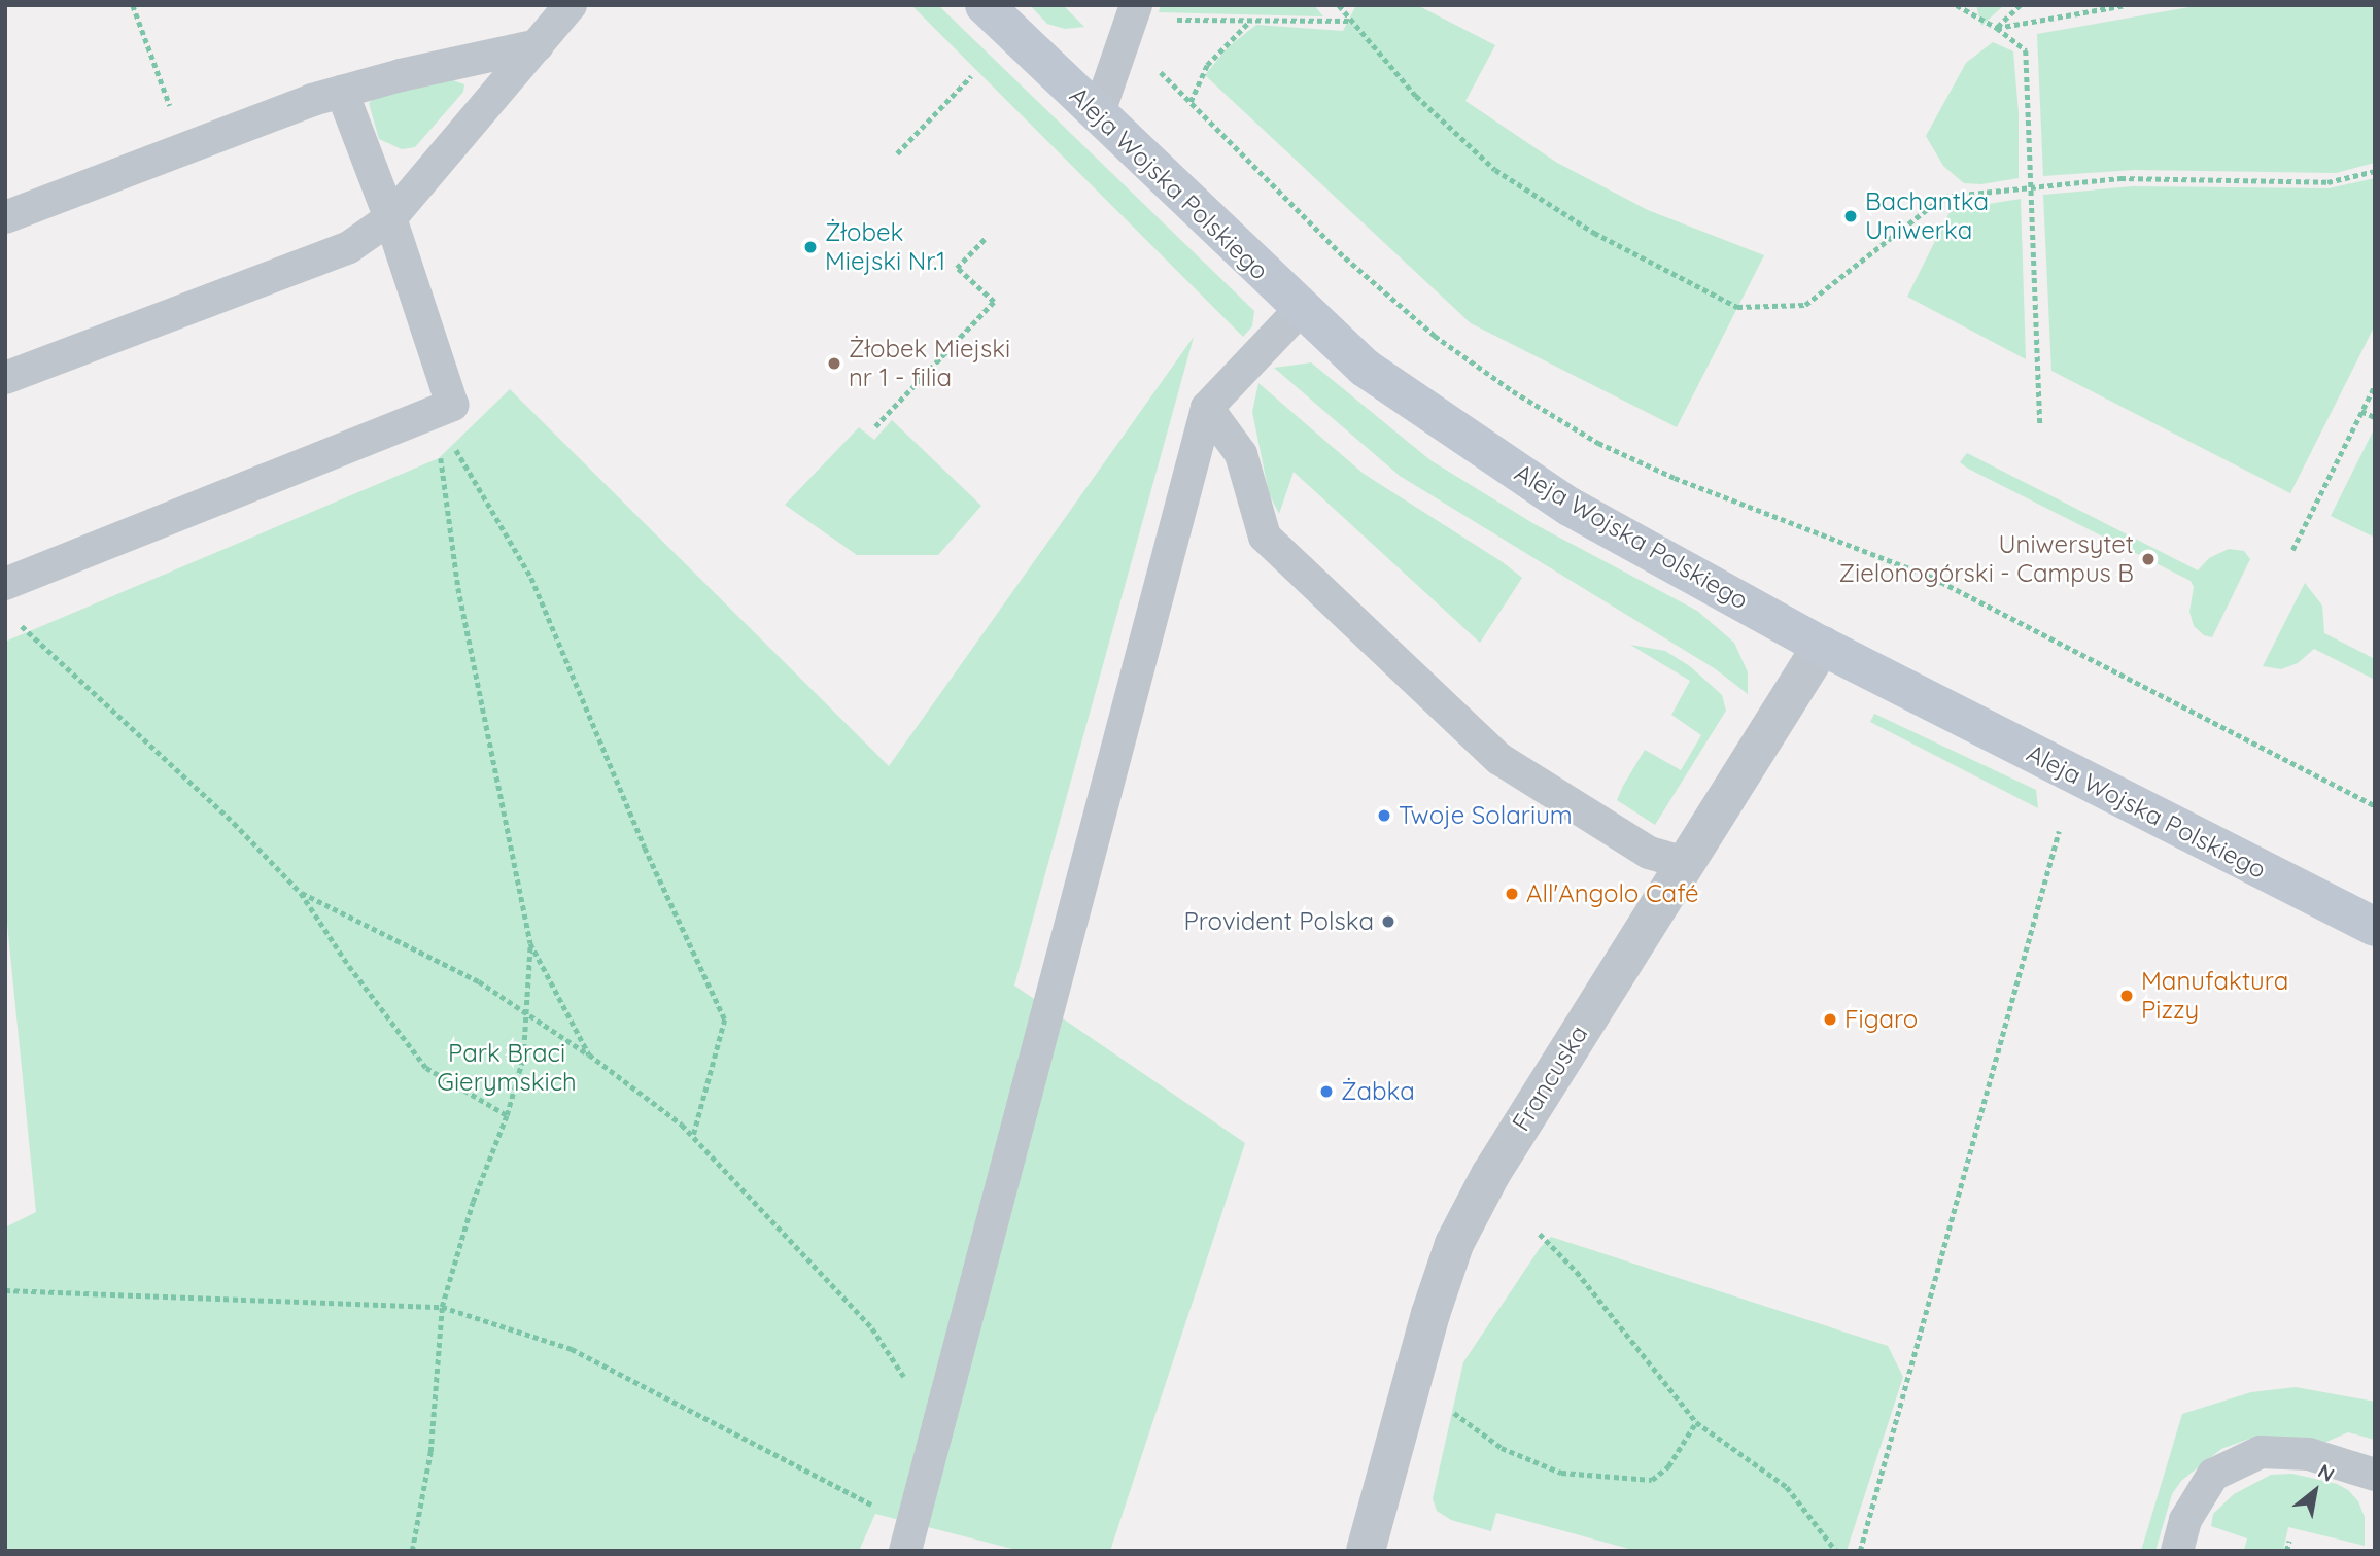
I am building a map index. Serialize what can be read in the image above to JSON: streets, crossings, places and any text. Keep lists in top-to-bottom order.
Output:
{
  "streets": {
    "main road": ["Aleja Wojska Polskiego"],
    "street": ["Francuska"]
  },
  "crossings": [
    ["Aleja Wojska Polskiego", "Francuska"]
  ],
  "parks": ["Park Braci Gierymskich"],
  "places": [
    "Bachantka Uniwerka",
    "Żłobek Miejski Nr.1",
    "Żłobek Miejski nr 1 - filia",
    "Uniwersytet Zielonogórski - Campus B",
    "Twoje Solarium",
    "All'Angolo Café",
    "Provident Polska",
    "Manufaktura Pizzy",
    "Figaro",
    "Żabka"
  ],
  "north": "top right"
}
